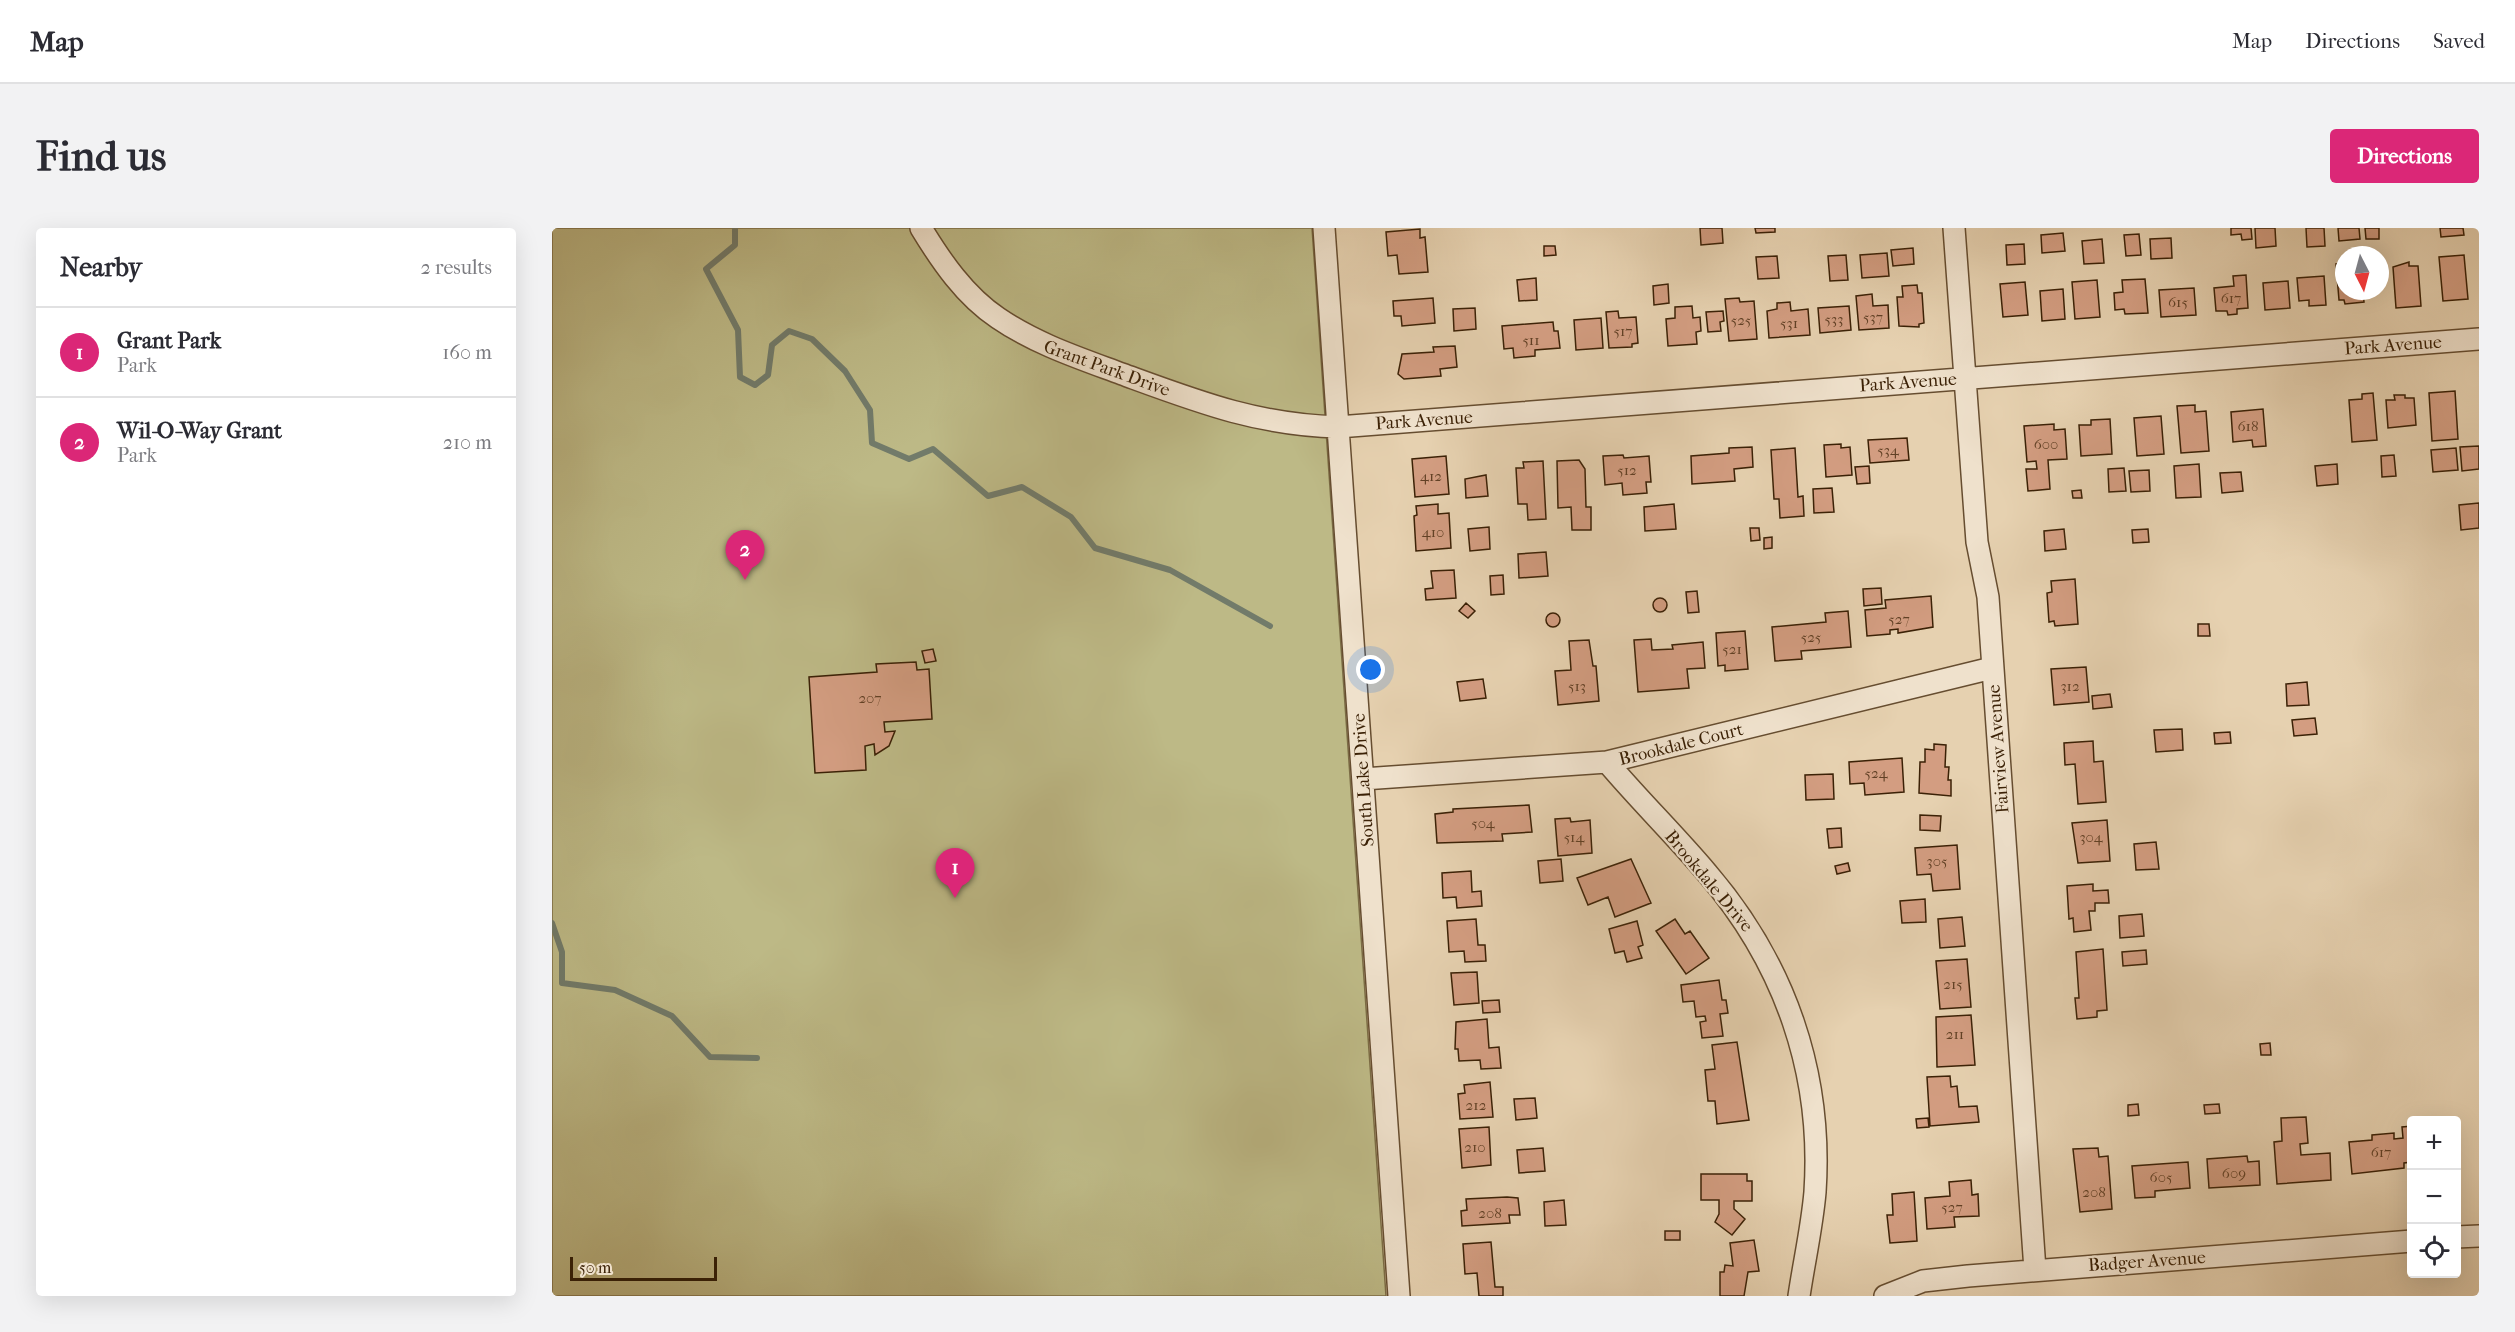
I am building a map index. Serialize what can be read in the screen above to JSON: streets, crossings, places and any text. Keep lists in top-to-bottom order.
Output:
{
  "streets": {
    "street": [
      "Park Avenue",
      "Grant Park Drive",
      "Brookdale Court",
      "Fairview Avenue",
      "South Lake Drive",
      "Brookdale Drive",
      "Badger Avenue"
    ]
  },
  "crossings": [
    ["Park Avenue", "Grant Park Drive"],
    ["Park Avenue", "Fairview Avenue"],
    ["Park Avenue", "South Lake Drive"],
    ["Grant Park Drive", "South Lake Drive"],
    ["Brookdale Court", "Fairview Avenue"],
    ["Brookdale Court", "South Lake Drive"],
    ["Brookdale Court", "Brookdale Drive"],
    ["Fairview Avenue", "Badger Avenue"]
  ],
  "house_numbers": [
    "617",
    "615",
    "537",
    "533",
    "525",
    "531",
    "517",
    "511",
    "618",
    "600",
    "534",
    "512",
    "412",
    "410",
    "527",
    "525",
    "521",
    "513",
    "312",
    "207",
    "524",
    "504",
    "514",
    "304",
    "305",
    "215",
    "211",
    "212",
    "210",
    "617",
    "609",
    "605",
    "208",
    "527",
    "208"
  ],
  "scale_bar": "50 m",
  "north": "bottom",
  "page": {
    "header": "Map",
    "nav": ["Map", "Directions", "Saved"],
    "buttons": "Directions",
    "title": "Find us",
    "heading": ["Nearby", "2 results"],
    "list": [
      {
        "mark": "1",
        "name": "Grant Park",
        "note": "Park",
        "value": "160 m"
      },
      {
        "mark": "2",
        "name": "Wil-O-Way Grant",
        "note": "Park",
        "value": "210 m"
      }
    ],
    "pins": ["2", "1"],
    "map_buttons": ["+", "−"],
    "scale": "50 m"
  }
}
